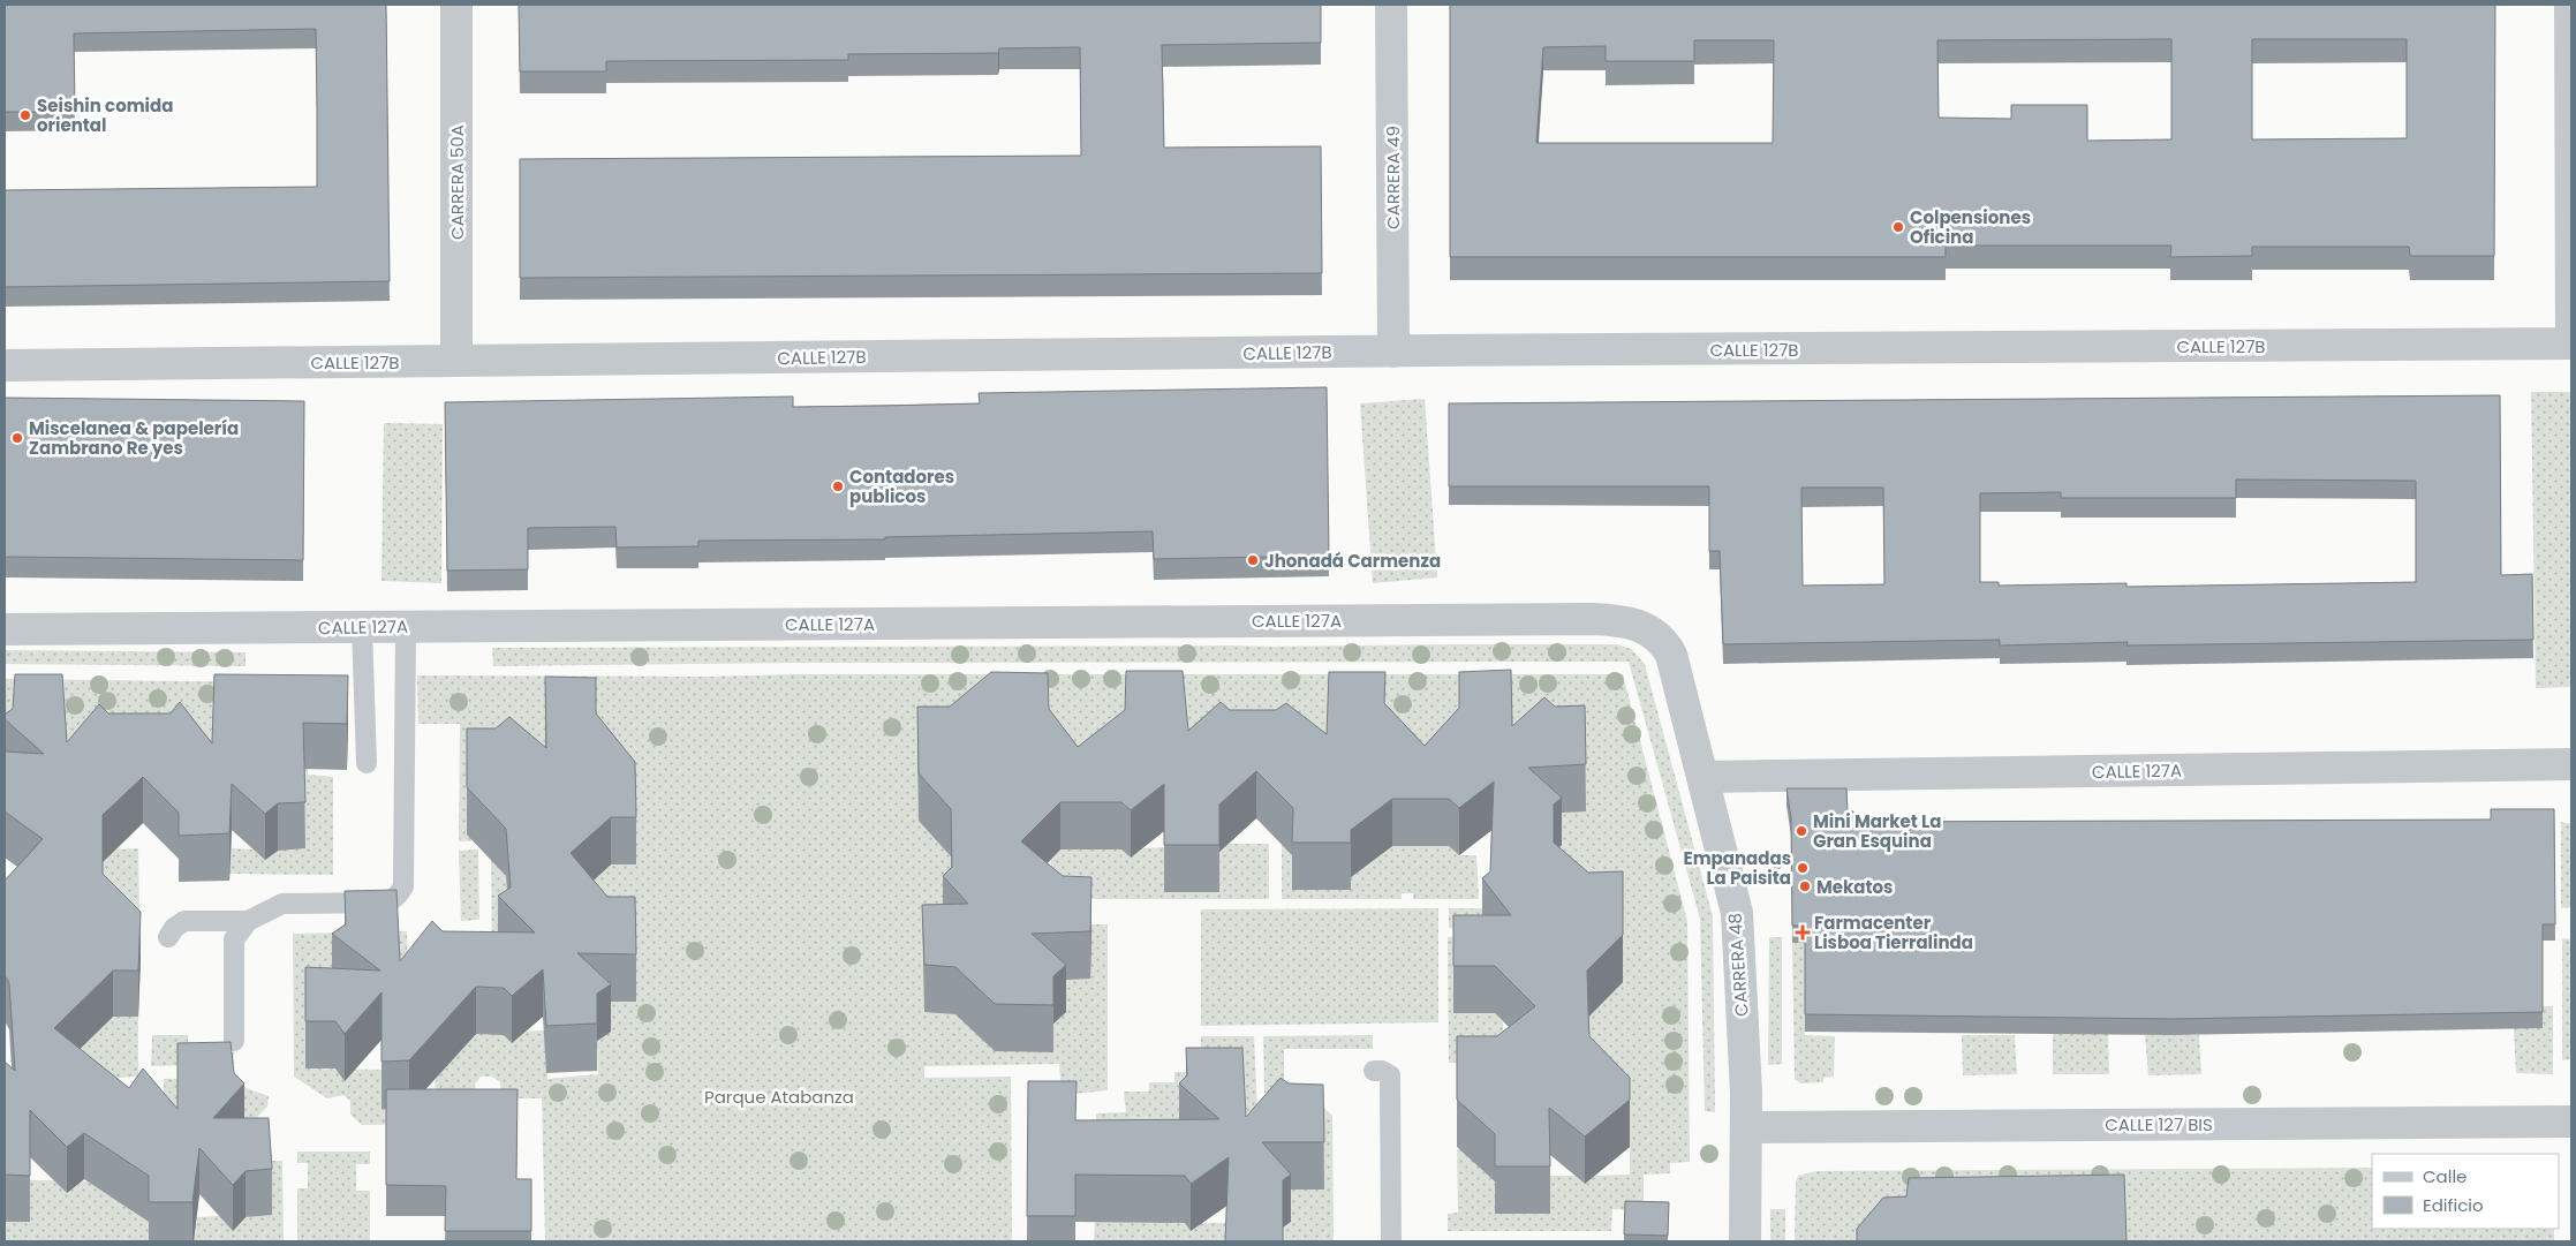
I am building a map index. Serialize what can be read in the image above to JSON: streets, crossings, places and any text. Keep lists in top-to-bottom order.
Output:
{
  "streets": {
    "street": [
      "CARRERA 49",
      "CARRERA 50A",
      "CALLE 127B",
      "CALLE 127A",
      "CARRERA 48",
      "CALLE 127 BIS"
    ]
  },
  "crossings": [
    ["CARRERA 49", "CALLE 127B"],
    ["CARRERA 50A", "CALLE 127B"],
    ["CALLE 127A", "CARRERA 48"],
    ["CARRERA 48", "CALLE 127 BIS"]
  ],
  "parks": ["Parque Atabanza"],
  "places": {
    "other": [
      "Seishin comida oriental",
      "Colpensiones Oficina",
      "Miscelanea & papelería Zambrano Re yes",
      "Contadores publicos",
      "Jhonadá Carmenza",
      "Mini Market La Gran Esquina",
      "Empanadas La Paisita",
      "Mekatos"
    ],
    "health": ["Farmacenter Lisboa Tierralinda"]
  },
  "legend": ["Calle", "Edificio"]
}
